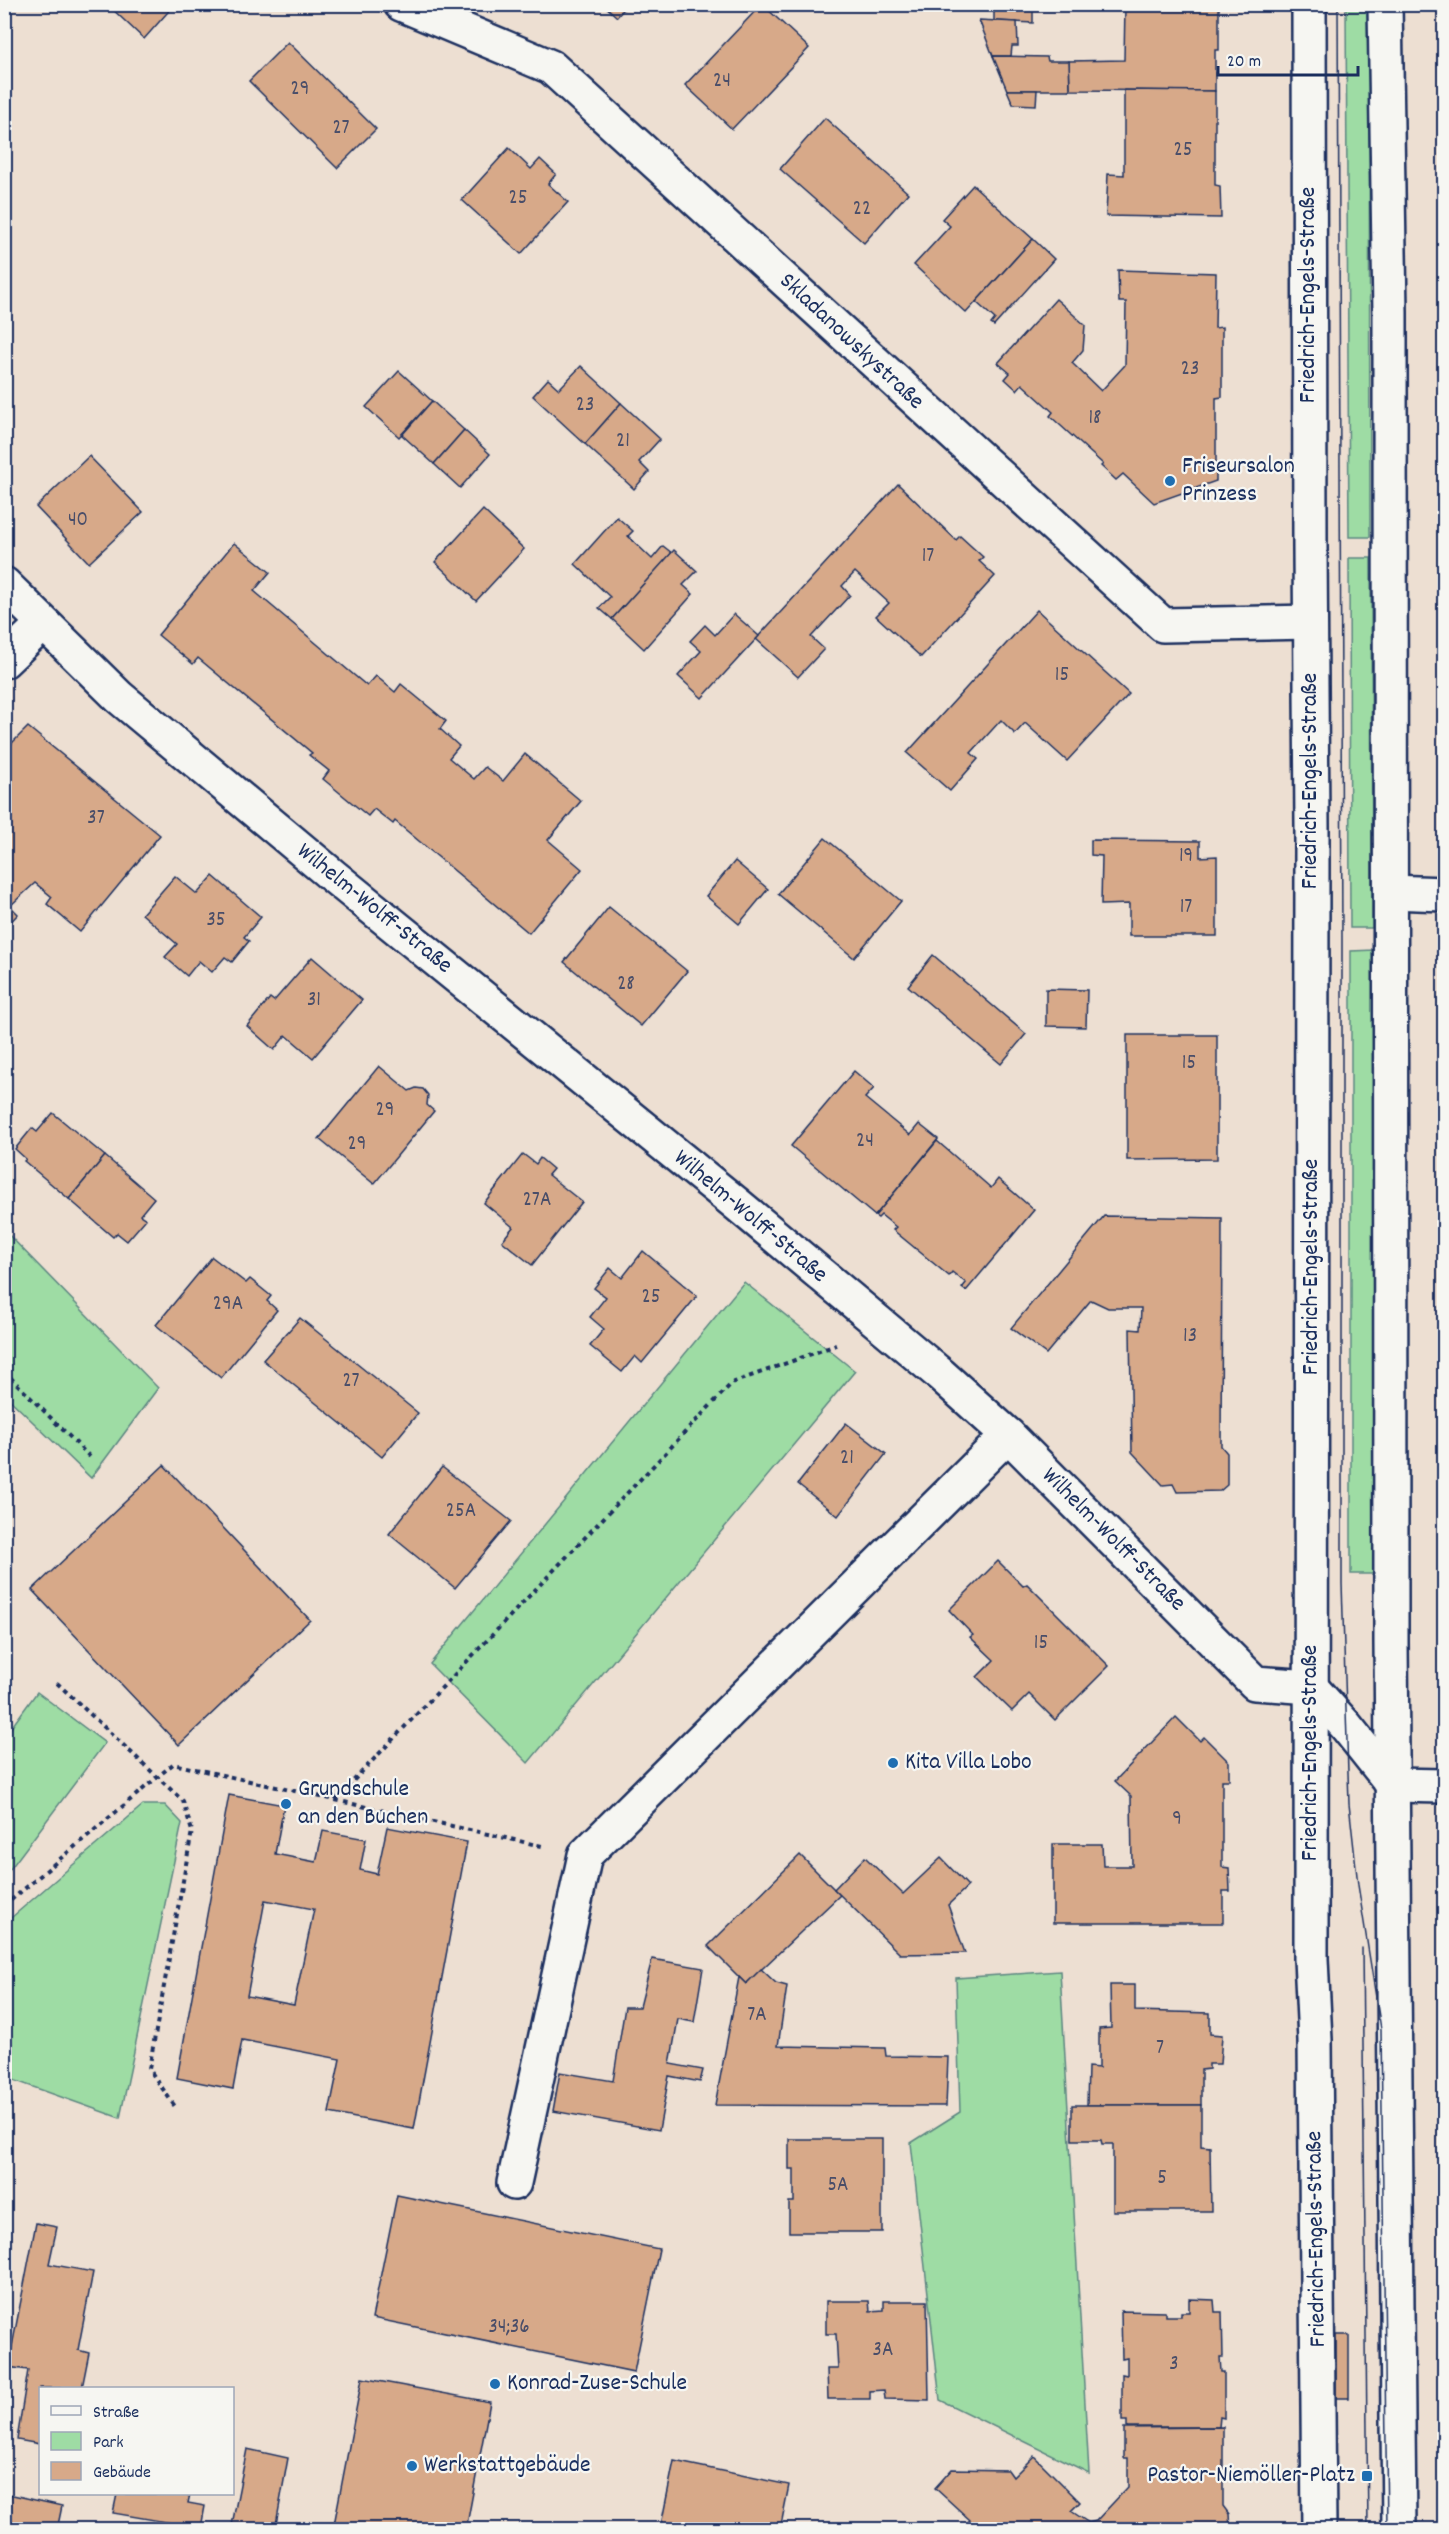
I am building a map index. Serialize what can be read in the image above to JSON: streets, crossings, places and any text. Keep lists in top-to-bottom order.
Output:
{
  "streets": {
    "main road": ["Friedrich-Engels-Straße", "Skladanowskystraße", "Wilhelm-Wolff-Straße"]
  },
  "crossings": [
    ["Friedrich-Engels-Straße", "Skladanowskystraße"],
    ["Friedrich-Engels-Straße", "Wilhelm-Wolff-Straße"]
  ],
  "places": {
    "other": [
      "Friseursalon Prinzess",
      "Kita Villa Lobo",
      "Grundschule an den Buchen",
      "Konrad-Zuse-Schule",
      "Werkstattgebäude"
    ],
    "transit": ["Pastor-Niemöller-Platz"]
  },
  "house_numbers": [
    "24",
    "29",
    "27",
    "25",
    "25",
    "22",
    "23",
    "23",
    "18",
    "21",
    "40",
    "17",
    "15",
    "37",
    "19",
    "17",
    "35",
    "28",
    "31",
    "15",
    "29",
    "24",
    "29",
    "27A",
    "25",
    "29A",
    "13",
    "27",
    "21",
    "25A",
    "15",
    "9",
    "7A",
    "7",
    "5",
    "5A",
    "34;36",
    "3A",
    "3"
  ],
  "legend": ["Straße", "Park", "Gebäude"],
  "scale_bar": "20 m"
}
